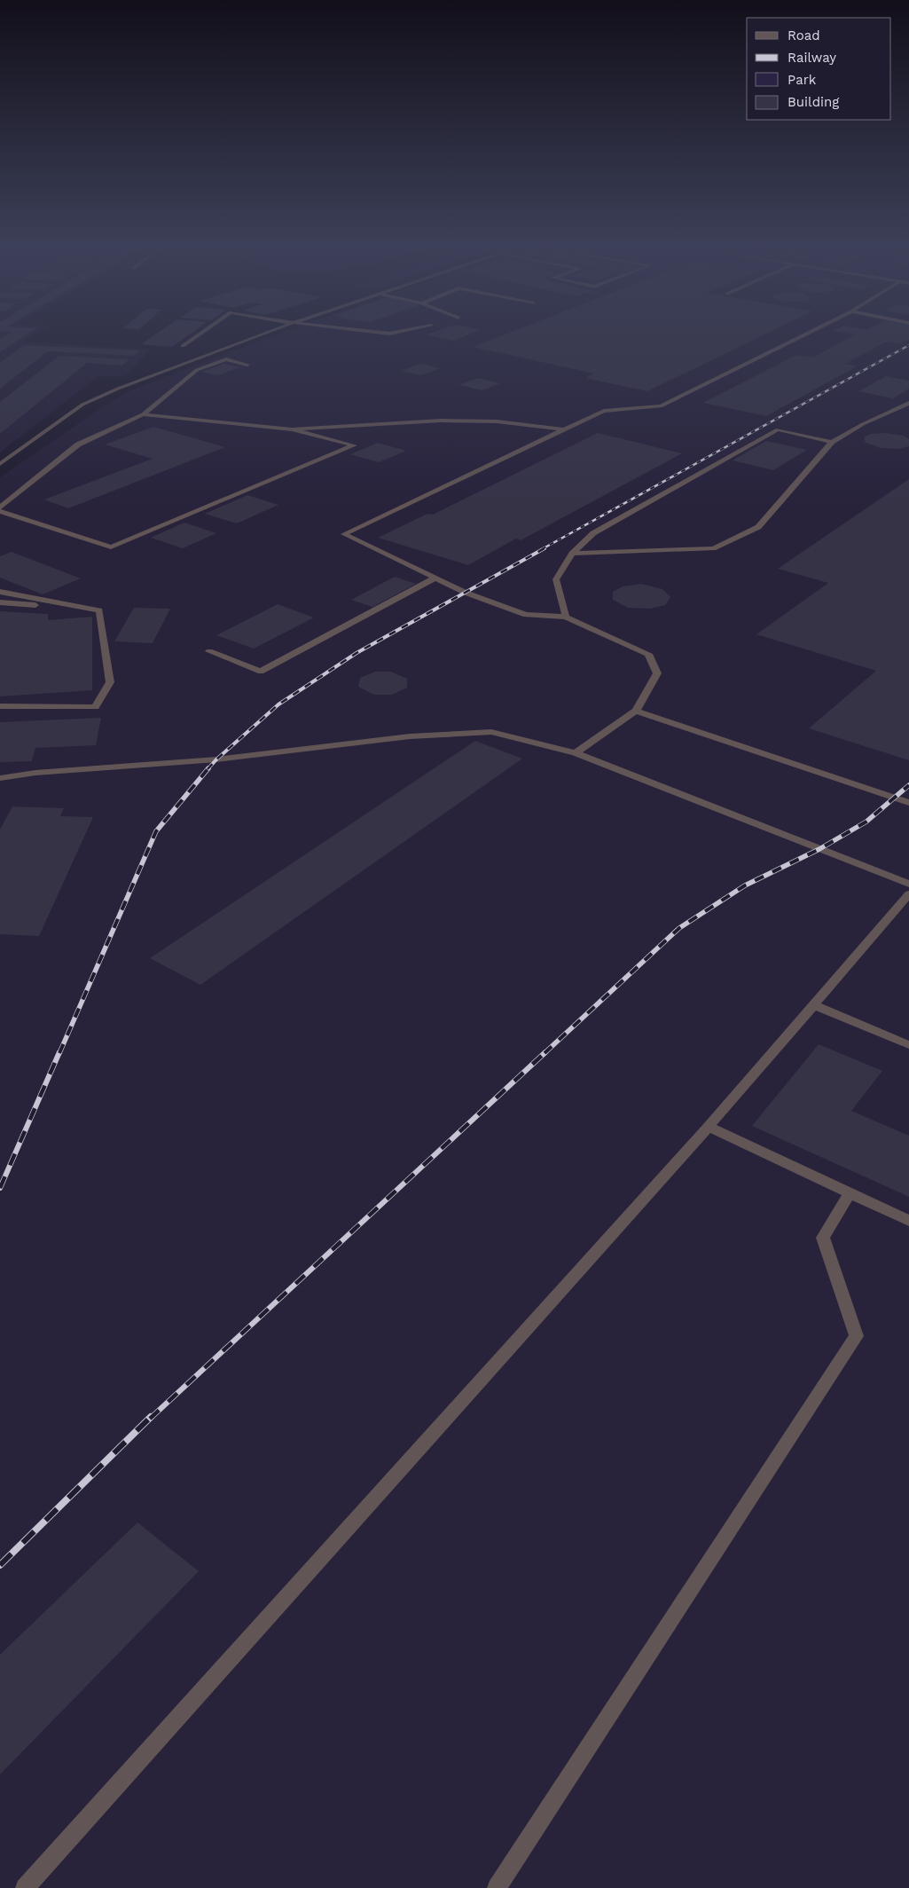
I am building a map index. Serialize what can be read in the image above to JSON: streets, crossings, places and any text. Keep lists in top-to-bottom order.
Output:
{
  "legend": [
    "Road",
    "Railway",
    "Park",
    "Building"
  ]
}
